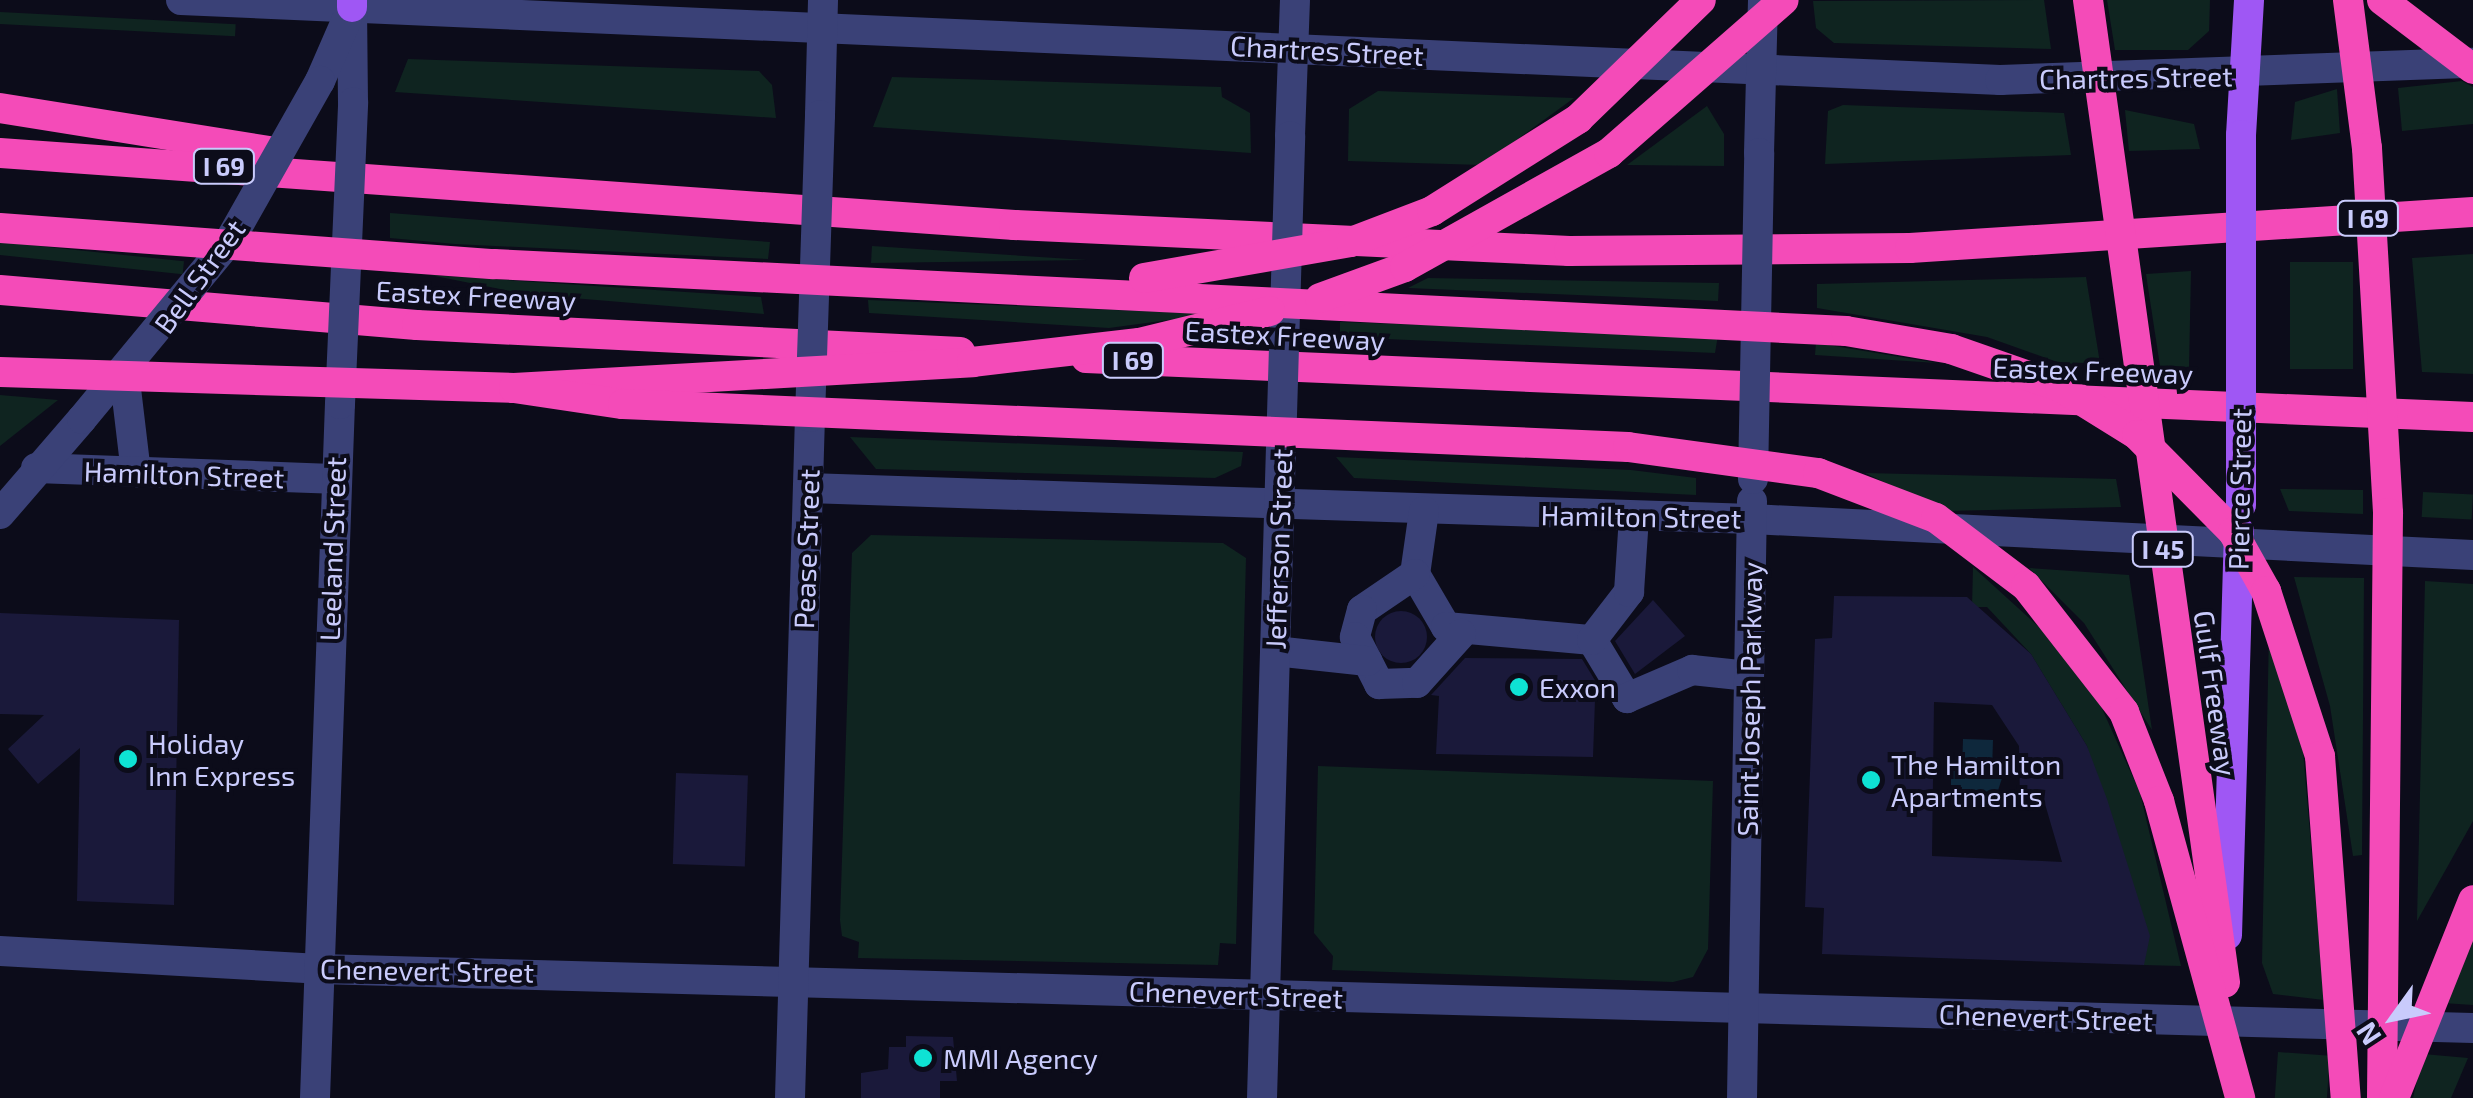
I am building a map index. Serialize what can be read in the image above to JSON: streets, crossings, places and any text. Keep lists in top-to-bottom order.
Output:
{
  "streets": {
    "highway": [
      "I 69",
      "Eastex Freeway",
      "I 45",
      "Gulf Freeway"
    ],
    "main road": ["Pierce Street"],
    "street": [
      "Chartres Street",
      "Bell Street",
      "Hamilton Street",
      "Leeland Street",
      "Pease Street",
      "Jefferson Street",
      "Saint Joseph Parkway",
      "Chenevert Street"
    ]
  },
  "crossings": [
    ["Chartres Street", "Bell Street"],
    ["Chartres Street", "Pierce Street"],
    ["Chartres Street", "Leeland Street"],
    ["Chartres Street", "Pease Street"],
    ["Chartres Street", "Jefferson Street"],
    ["Chartres Street", "Saint Joseph Parkway"],
    ["Bell Street", "Hamilton Street"],
    ["Bell Street", "Leeland Street"],
    ["Hamilton Street", "Pierce Street"],
    ["Hamilton Street", "Leeland Street"],
    ["Hamilton Street", "Pease Street"],
    ["Hamilton Street", "Jefferson Street"],
    ["Hamilton Street", "Saint Joseph Parkway"],
    ["Pierce Street", "Chenevert Street"],
    ["Leeland Street", "Chenevert Street"],
    ["Pease Street", "Chenevert Street"],
    ["Jefferson Street", "Chenevert Street"],
    ["Saint Joseph Parkway", "Chenevert Street"]
  ],
  "places": [
    "Exxon",
    "Holiday Inn Express",
    "The Hamilton Apartments",
    "MMI Agency"
  ],
  "north": "bottom left"
}
